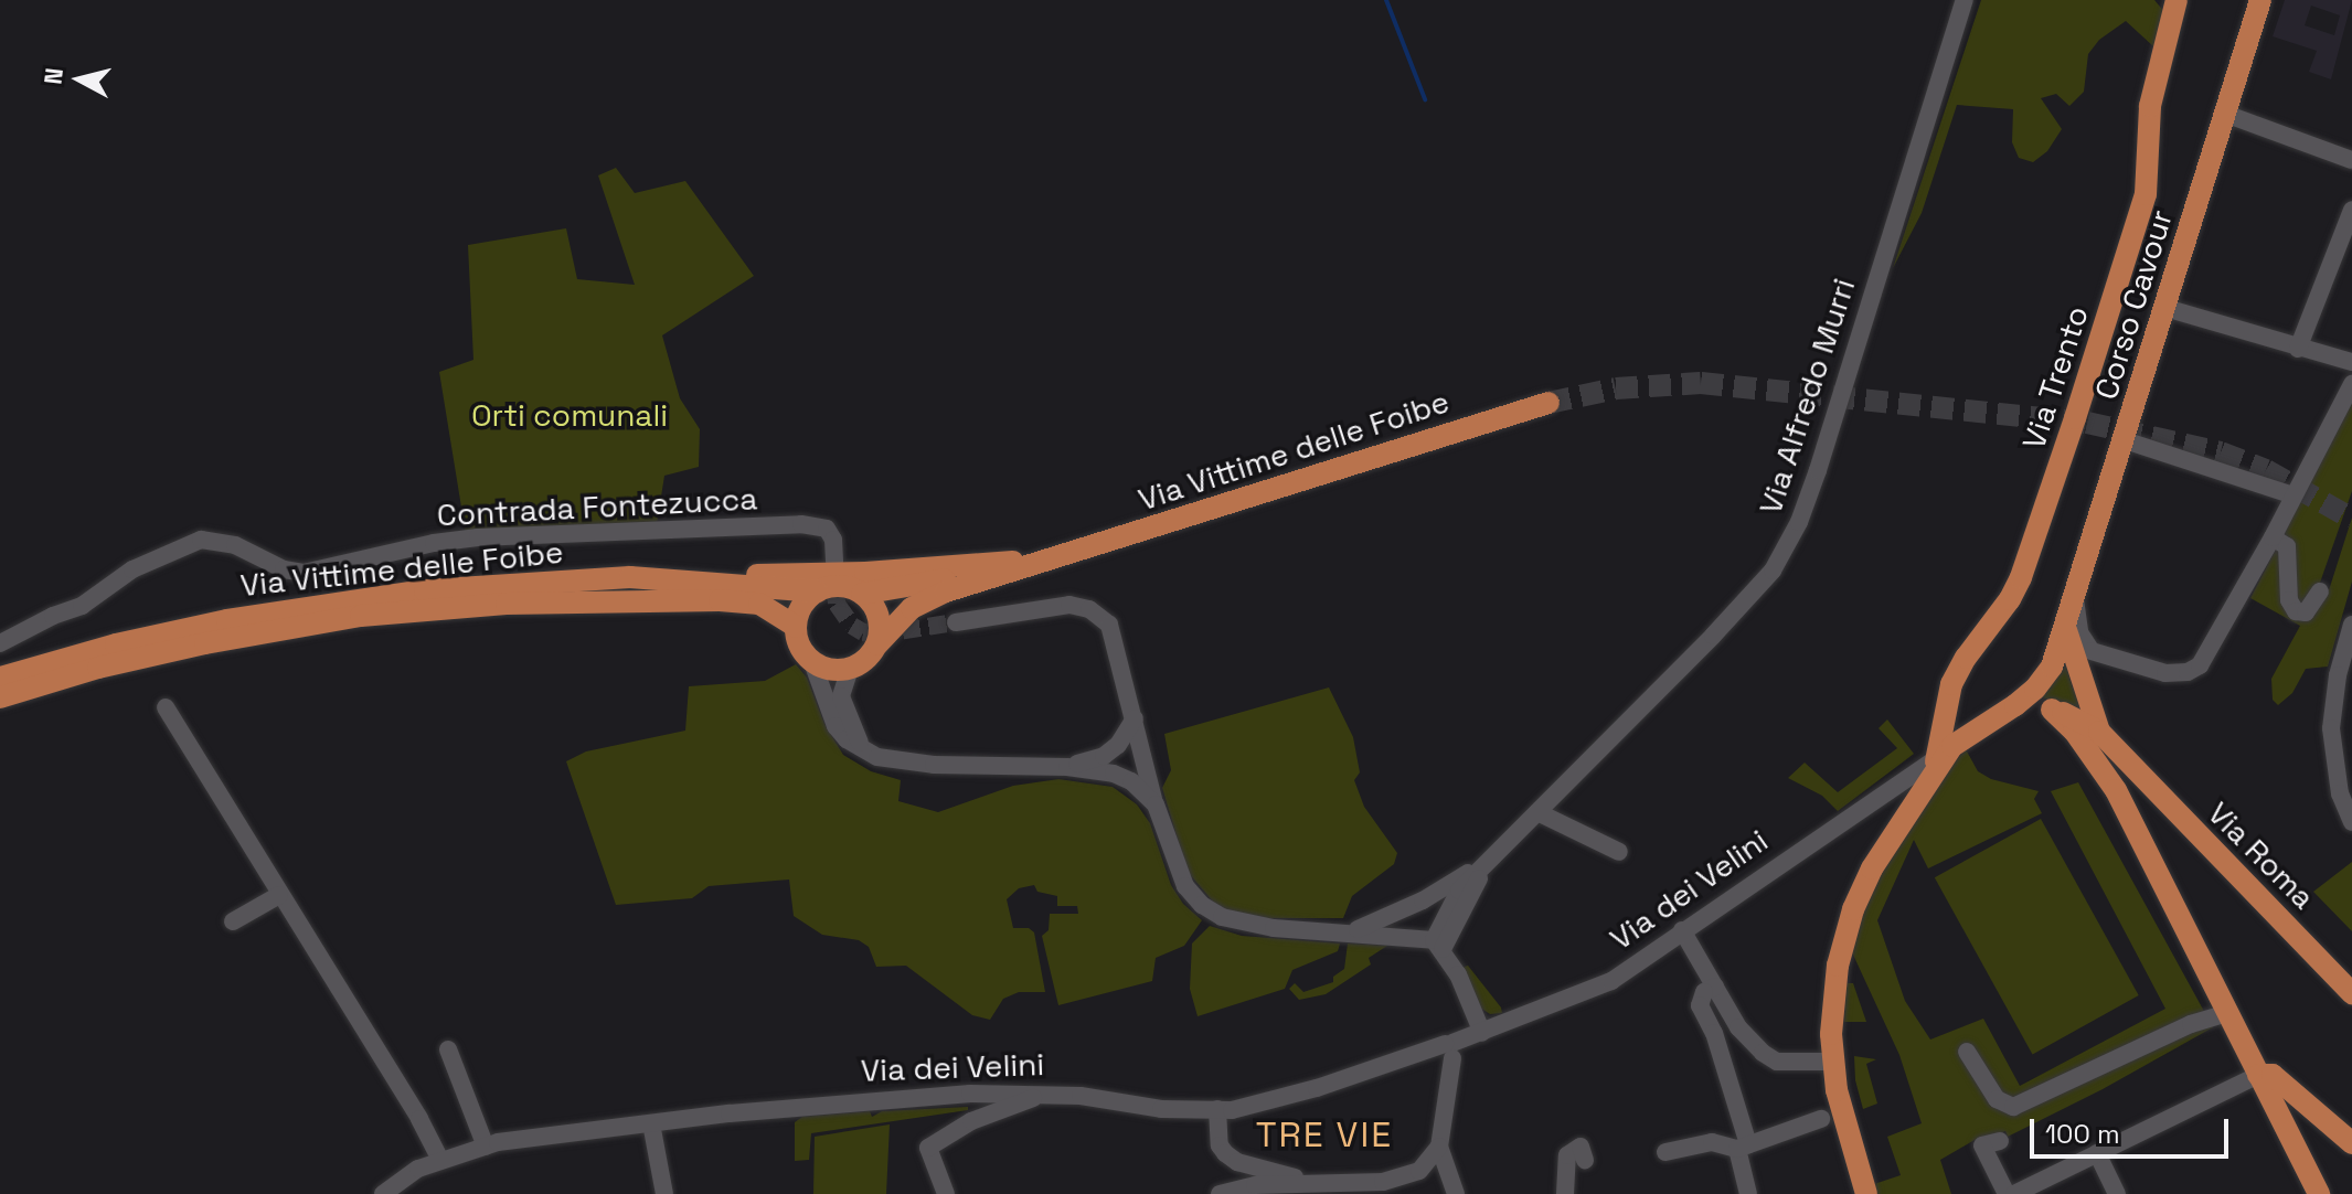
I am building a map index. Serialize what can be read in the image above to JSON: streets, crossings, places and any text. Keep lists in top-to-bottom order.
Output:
{
  "streets": {
    "main road": [
      "Corso Cavour",
      "Via Trento",
      "Via Vittime delle Foibe",
      "Via Roma",
      "Via dei Velini"
    ],
    "street": ["Via Alfredo Murri", "Contrada Fontezucca"]
  },
  "crossings": [
    ["Corso Cavour", "Via dei Velini"],
    ["Via Trento", "Via dei Velini"]
  ],
  "districts": ["TRE VIE"],
  "parks": ["Orti comunali"],
  "scale_bar": "100 m",
  "north": "left"
}
